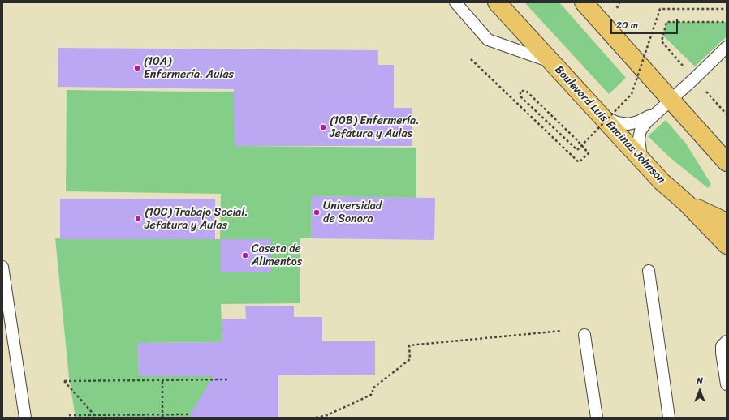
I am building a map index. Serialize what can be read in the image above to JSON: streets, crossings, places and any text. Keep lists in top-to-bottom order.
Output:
{
  "streets": {
    "main road": ["Boulevard Luis Encinas Johnson"]
  },
  "places": [
    "(10A) Enfermería. Aulas",
    "(10B) Enfermería. Jefatura y Aulas",
    "Universidad de Sonora",
    "(10C) Trabajo Social. Jefatura y Aulas",
    "Caseta de Alimentos"
  ],
  "scale_bar": "20 m",
  "north": "top"
}
